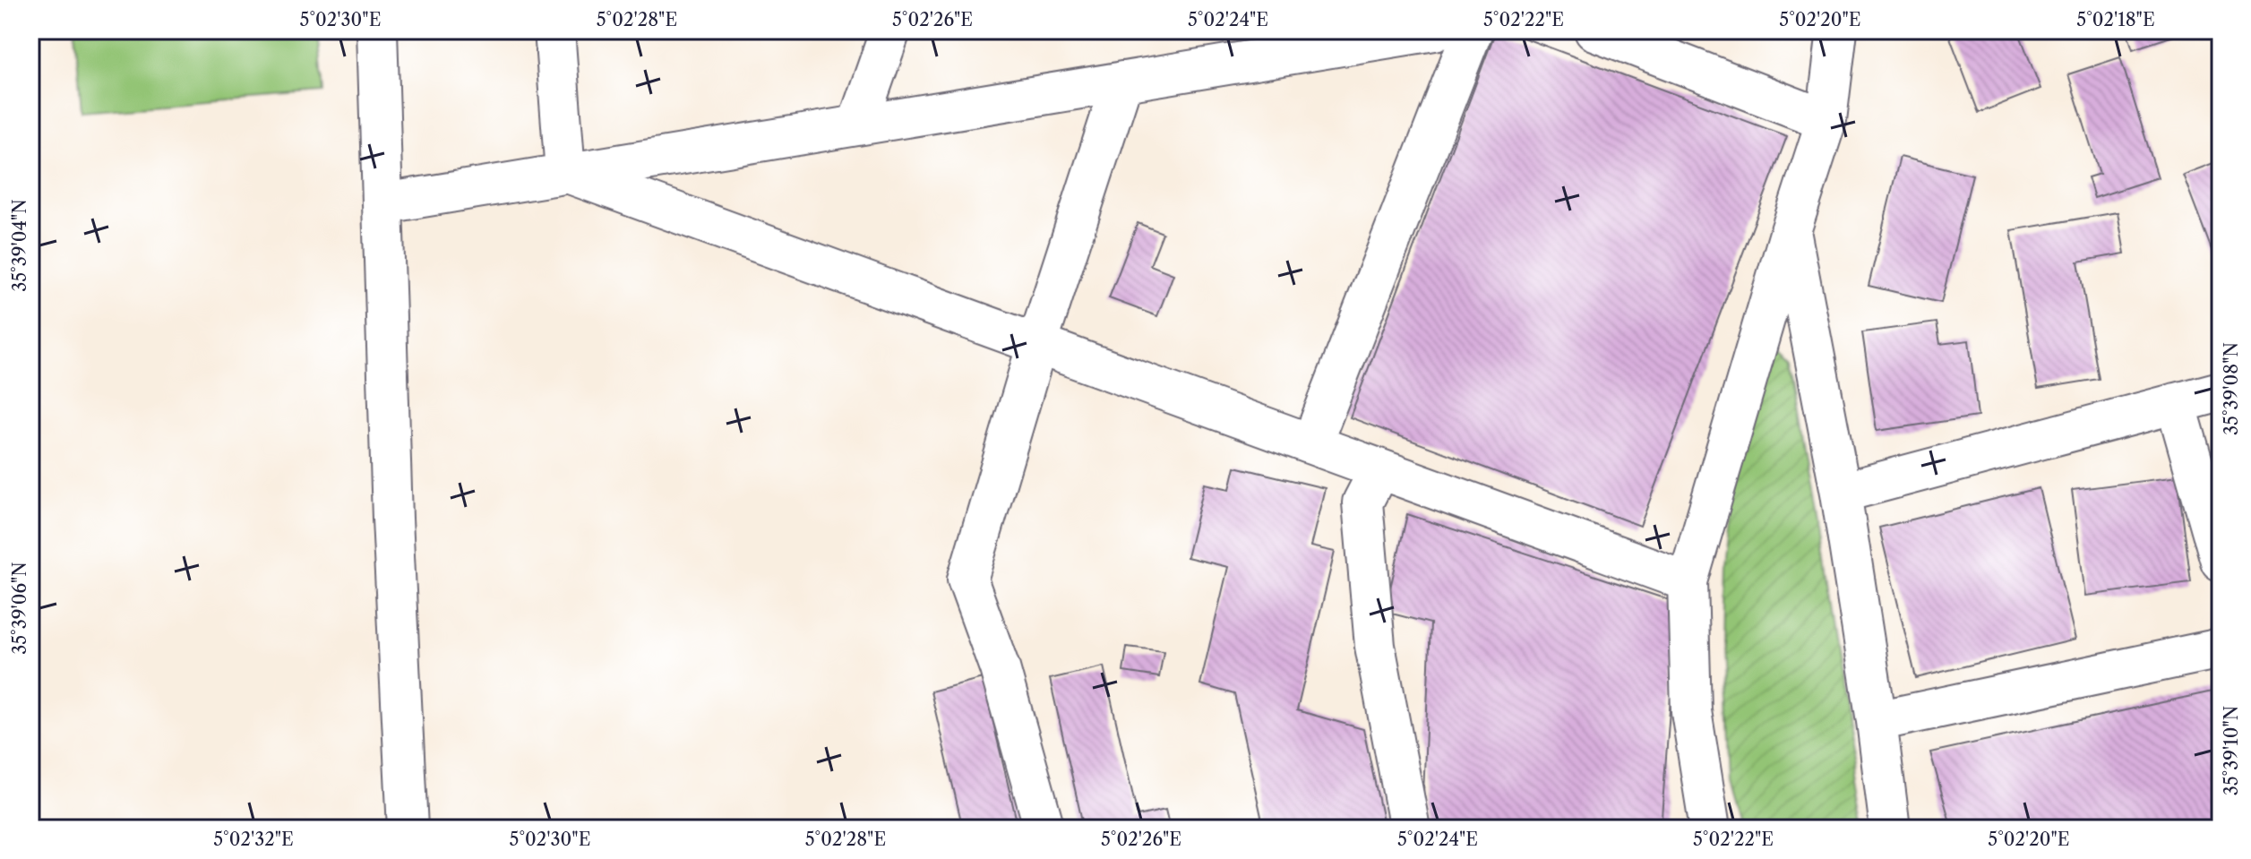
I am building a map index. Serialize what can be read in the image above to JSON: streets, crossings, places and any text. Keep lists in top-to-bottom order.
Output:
{
  "coordinates": [
    "5°02'30\"E",
    "5°02'28\"E",
    "5°02'26\"E",
    "5°02'24\"E",
    "5°02'22\"E",
    "5°02'20\"E",
    "5°02'18\"E",
    "35°39'04\"N",
    "35°39'08\"N",
    "35°39'06\"N",
    "35°39'10\"N",
    "5°02'32\"E"
  ]
}
